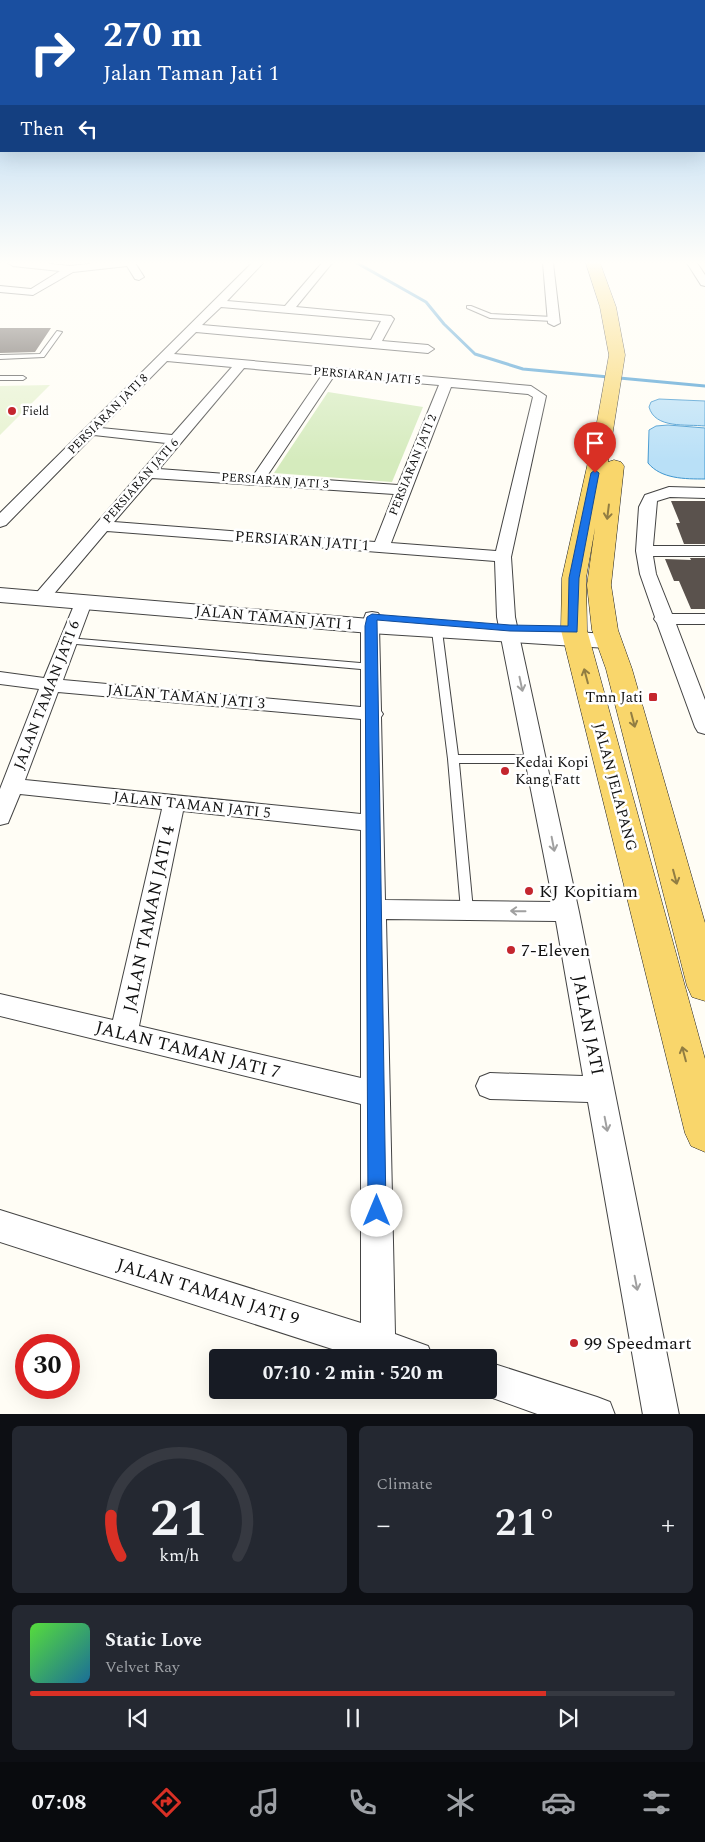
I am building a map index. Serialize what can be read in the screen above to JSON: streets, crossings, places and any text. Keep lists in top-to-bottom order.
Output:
{
  "streets": {
    "main road": ["JALAN JELAPANG"],
    "street": [
      "PERSIARAN JATI 5",
      "PERSIARAN JATI 8",
      "PERSIARAN JATI 2",
      "PERSIARAN JATI 6",
      "PERSIARAN JATI 3",
      "PERSIARAN JATI 1",
      "JALAN TAMAN JATI 1",
      "JALAN TAMAN JATI 6",
      "JALAN TAMAN JATI 3",
      "JALAN TAMAN JATI 5",
      "JALAN TAMAN JATI 4",
      "JALAN JATI",
      "JALAN TAMAN JATI 7",
      "JALAN TAMAN JATI 9"
    ]
  },
  "crossings": [
    ["PERSIARAN JATI 5", "PERSIARAN JATI 8"],
    ["PERSIARAN JATI 5", "PERSIARAN JATI 2"],
    ["PERSIARAN JATI 5", "PERSIARAN JATI 6"],
    ["PERSIARAN JATI 5", "JALAN JATI"],
    ["PERSIARAN JATI 2", "PERSIARAN JATI 3"],
    ["PERSIARAN JATI 2", "PERSIARAN JATI 1"],
    ["PERSIARAN JATI 6", "PERSIARAN JATI 3"],
    ["PERSIARAN JATI 6", "PERSIARAN JATI 1"],
    ["PERSIARAN JATI 6", "JALAN TAMAN JATI 1"],
    ["PERSIARAN JATI 1", "JALAN JATI"],
    ["JALAN TAMAN JATI 1", "JALAN TAMAN JATI 6"],
    ["JALAN TAMAN JATI 1", "JALAN JELAPANG"],
    ["JALAN TAMAN JATI 1", "JALAN JATI"],
    ["JALAN TAMAN JATI 6", "JALAN TAMAN JATI 3"],
    ["JALAN TAMAN JATI 6", "JALAN TAMAN JATI 5"],
    ["JALAN TAMAN JATI 5", "JALAN TAMAN JATI 4"],
    ["JALAN TAMAN JATI 4", "JALAN TAMAN JATI 7"]
  ],
  "places": {
    "other": [
      "Field",
      "Kedai Kopi Kang Fatt",
      "KJ Kopitiam",
      "7-Eleven",
      "99 Speedmart"
    ],
    "transit": ["Tmn Jati"]
  },
  "page": {
    "turn": ["270 m", "Jalan Taman Jati 1"],
    "then": "Then",
    "limit": "30",
    "trip": "07:10 · 2 min · 520 m",
    "tile": "Climate",
    "heat": ["−", "21°", "+"],
    "song": ["Static Love", "Velvet Ray"],
    "tabs": "07:08",
    "gauge": ["21", "km/h"]
  }
}
